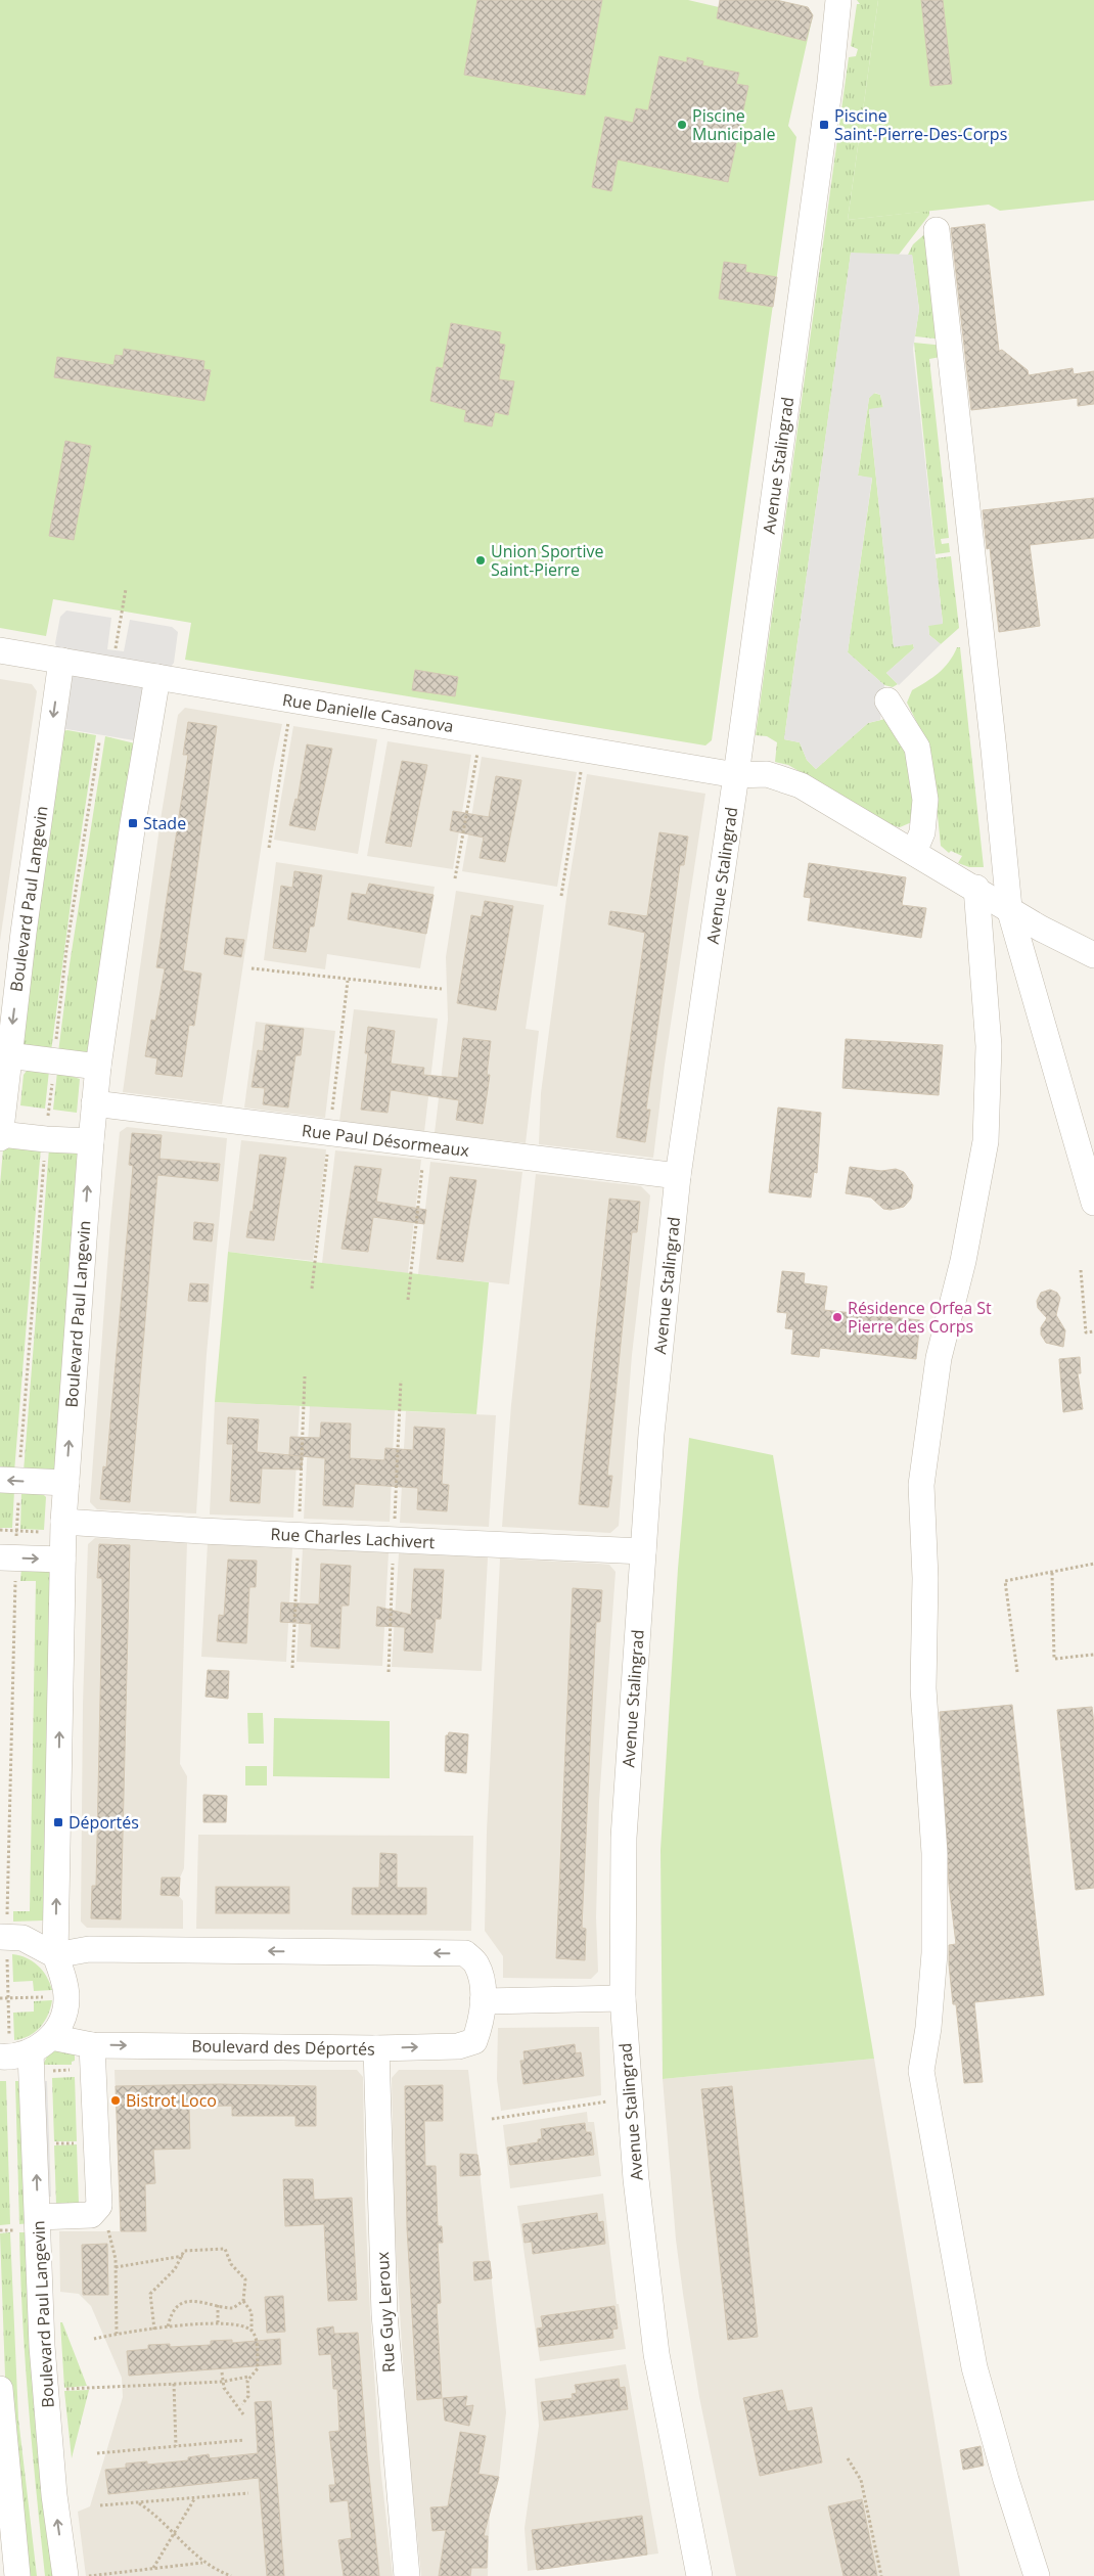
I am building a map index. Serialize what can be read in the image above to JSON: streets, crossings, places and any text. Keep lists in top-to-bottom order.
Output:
{
  "streets": {
    "street": [
      "Avenue Stalingrad",
      "Rue Danielle Casanova",
      "Boulevard Paul Langevin",
      "Rue Paul Désormeaux",
      "Rue Charles Lachivert",
      "Boulevard des Déportés",
      "Rue Guy Leroux"
    ]
  },
  "crossings": [
    ["Avenue Stalingrad", "Rue Danielle Casanova"],
    ["Avenue Stalingrad", "Rue Paul Désormeaux"],
    ["Avenue Stalingrad", "Rue Charles Lachivert"],
    ["Rue Danielle Casanova", "Boulevard Paul Langevin"],
    ["Boulevard Paul Langevin", "Rue Paul Désormeaux"],
    ["Boulevard Paul Langevin", "Rue Charles Lachivert"],
    ["Boulevard Paul Langevin", "Boulevard des Déportés"],
    ["Boulevard des Déportés", "Rue Guy Leroux"]
  ],
  "places": {
    "other": [
      "Piscine Municipale",
      "Union Sportive Saint-Pierre",
      "Résidence Orfea St Pierre des Corps",
      "Bistrot Loco"
    ],
    "transit": ["Piscine Saint-Pierre-Des-Corps", "Stade", "Déportés"]
  }
}
